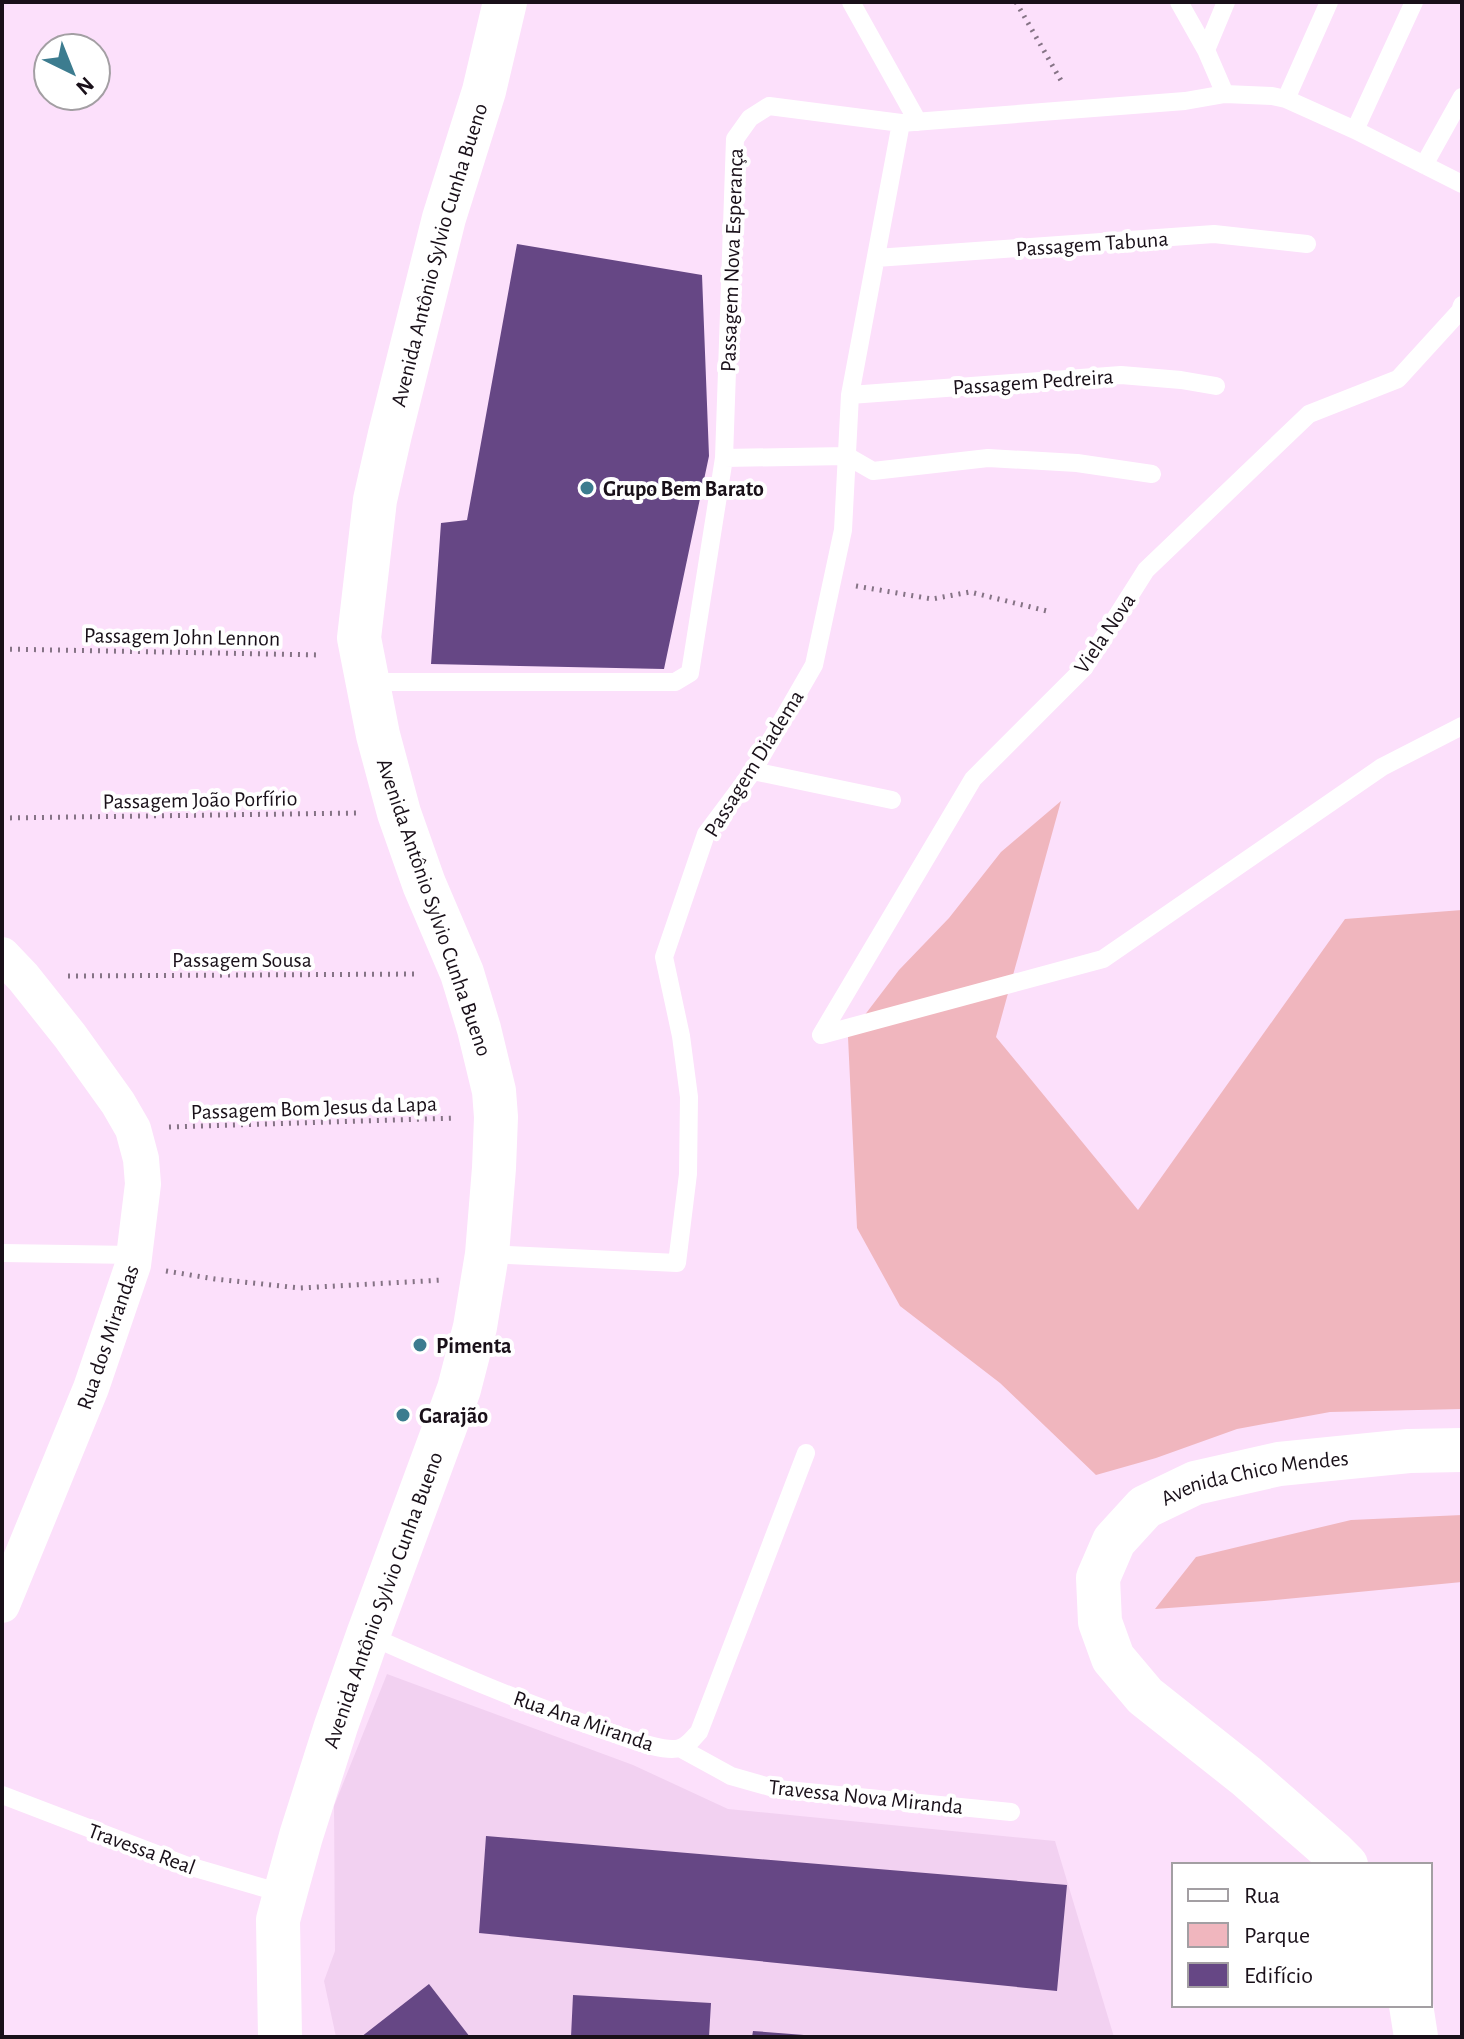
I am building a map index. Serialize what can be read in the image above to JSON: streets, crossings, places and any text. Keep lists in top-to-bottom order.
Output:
{
  "streets": {
    "main road": ["Avenida Antônio Sylvio Cunha Bueno", "Avenida Chico Mendes"],
    "street": ["Rua dos Mirandas"],
    "lane": [
      "Passagem Tabuna",
      "Passagem Nova Esperança",
      "Passagem Pedreira",
      "Viela Nova",
      "Passagem Diadema",
      "Rua Ana Miranda",
      "Travessa Nova Miranda",
      "Travessa Real"
    ],
    "path": [
      "Passagem John Lennon",
      "Passagem João Porfírio",
      "Passagem Sousa",
      "Passagem Bom Jesus da Lapa"
    ]
  },
  "crossings": [
    ["Passagem Tabuna", "Passagem Diadema"],
    ["Avenida Antônio Sylvio Cunha Bueno", "Passagem Nova Esperança"],
    ["Avenida Antônio Sylvio Cunha Bueno", "Passagem John Lennon"],
    ["Avenida Antônio Sylvio Cunha Bueno", "Passagem Diadema"],
    ["Avenida Antônio Sylvio Cunha Bueno", "Passagem João Porfírio"],
    ["Avenida Antônio Sylvio Cunha Bueno", "Passagem Sousa"],
    ["Avenida Antônio Sylvio Cunha Bueno", "Passagem Bom Jesus da Lapa"],
    ["Avenida Antônio Sylvio Cunha Bueno", "Rua Ana Miranda"],
    ["Avenida Antônio Sylvio Cunha Bueno", "Travessa Real"],
    ["Passagem Nova Esperança", "Passagem John Lennon"],
    ["Passagem Nova Esperança", "Passagem Diadema"],
    ["Passagem Pedreira", "Passagem Diadema"],
    ["Passagem Sousa", "Rua dos Mirandas"],
    ["Passagem Bom Jesus da Lapa", "Rua dos Mirandas"],
    ["Rua Ana Miranda", "Travessa Nova Miranda"]
  ],
  "places": ["Grupo Bem Barato", "Pimenta", "Garajão"],
  "legend": ["Rua", "Parque", "Edifício"],
  "north": "bottom right"
}
